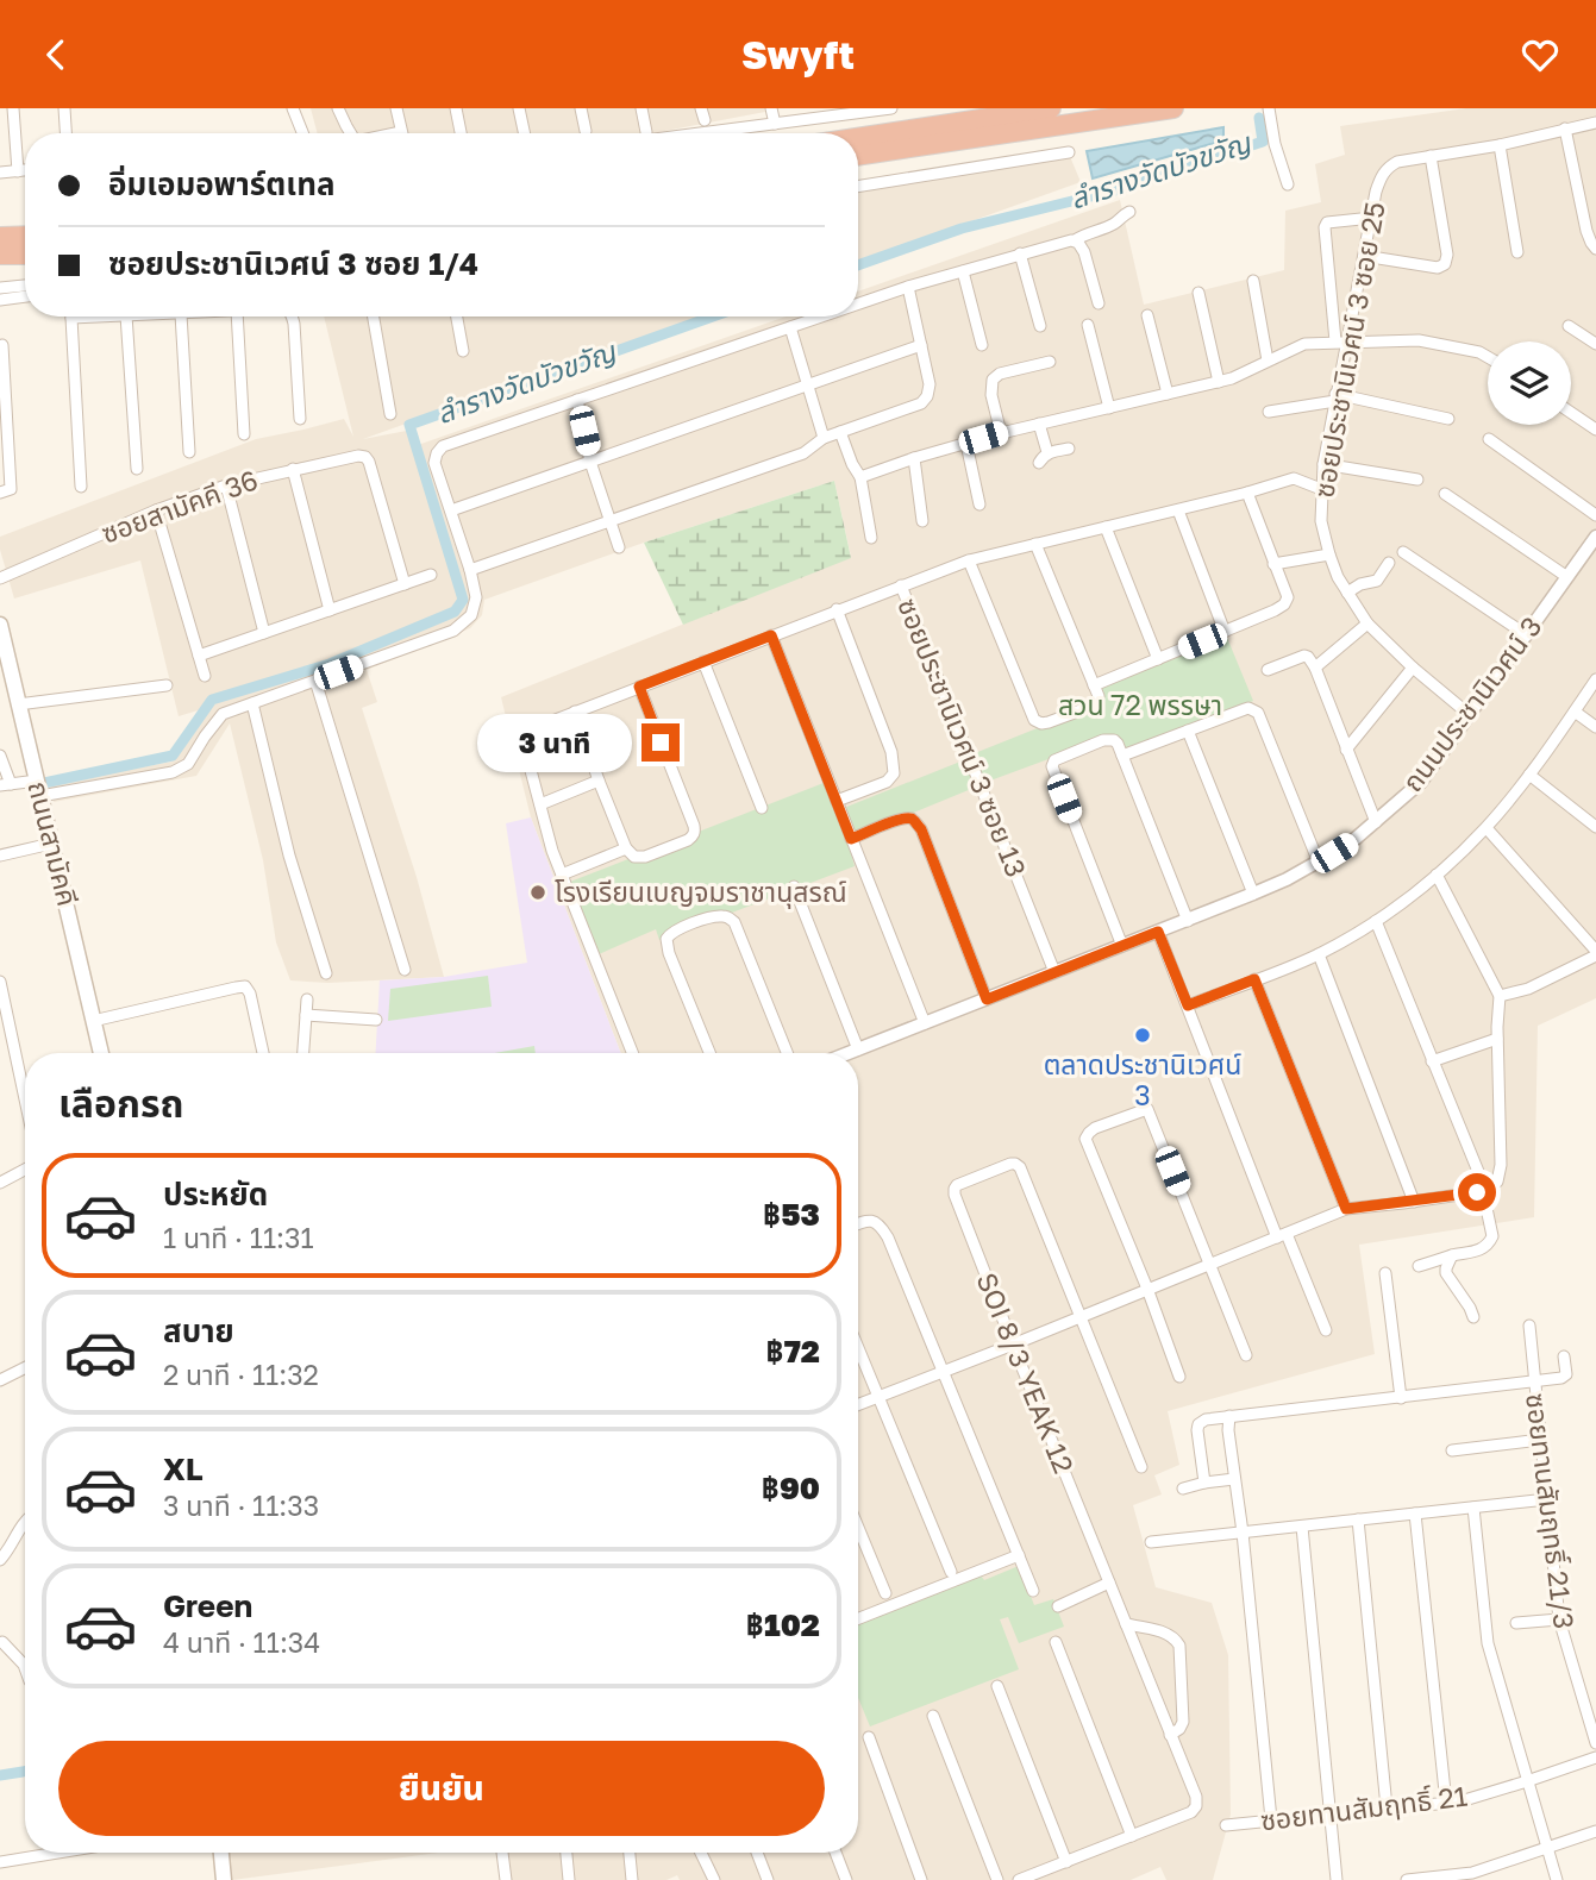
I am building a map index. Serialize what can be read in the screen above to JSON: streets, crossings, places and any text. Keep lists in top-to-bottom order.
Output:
{
  "streets": {
    "main road": ["ถนนสามัคคี"],
    "street": [
      "ซอยประชานิเวศน์ 3 ซอย 25",
      "ซอยสามัคคี 36",
      "ถนนประชานิเวศน์ 3",
      "ซอยประชานิเวศน์ 3 ซอย 13",
      "SOI 8/3 YEAK 12",
      "ซอยทานสัมฤทธิ์ 21/3",
      "ซอยทานสัมฤทธิ์ 21"
    ]
  },
  "crossings": [
    ["ซอยประชานิเวศน์ 3 ซอย 25", "ถนนประชานิเวศน์ 3"],
    ["ซอยประชานิเวศน์ 3 ซอย 25", "ซอยประชานิเวศน์ 3 ซอย 13"],
    ["ถนนประชานิเวศน์ 3", "ซอยประชานิเวศน์ 3 ซอย 13"]
  ],
  "water": ["ลำรางวัดบัวขวัญ"],
  "parks": ["สวน 72 พรรษา"],
  "places": ["โรงเรียนเบญจมราชานุสรณ์", "ตลาดประชานิเวศน์ 3"],
  "page": {
    "header": "Swyft",
    "banner": ["อิ่มเอมอพาร์ตเทล", "ซอยประชานิเวศน์ 3 ซอย 1/4"],
    "bubble": "3 นาที",
    "heading": "เลือกรถ",
    "list": [
      {
        "name": "ประหยัด",
        "note": "1 นาที · 11:31",
        "value": "฿53"
      },
      {
        "name": "สบาย",
        "note": "2 นาที · 11:32",
        "value": "฿72"
      },
      {
        "name": "XL",
        "note": "3 นาที · 11:33",
        "value": "฿90"
      },
      {
        "name": "Green",
        "note": "4 นาที · 11:34",
        "value": "฿102"
      }
    ],
    "buttons": "ยืนยัน"
  }
}
